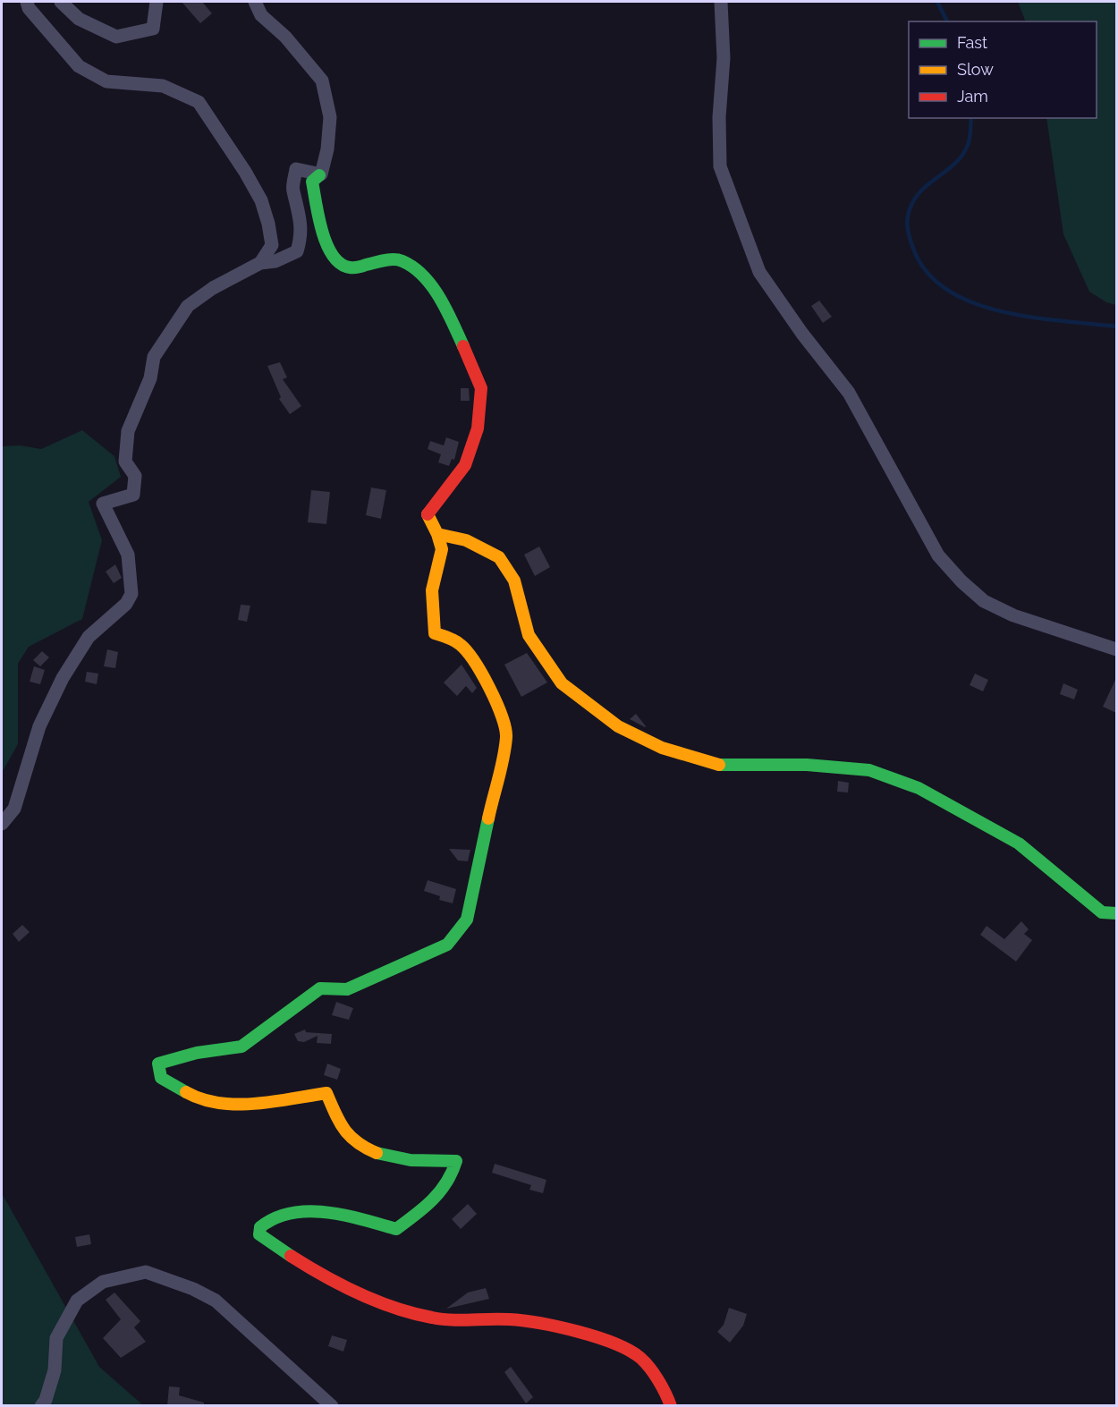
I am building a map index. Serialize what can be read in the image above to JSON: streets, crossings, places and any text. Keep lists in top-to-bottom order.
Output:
{
  "legend": ["Fast", "Slow", "Jam"]
}
